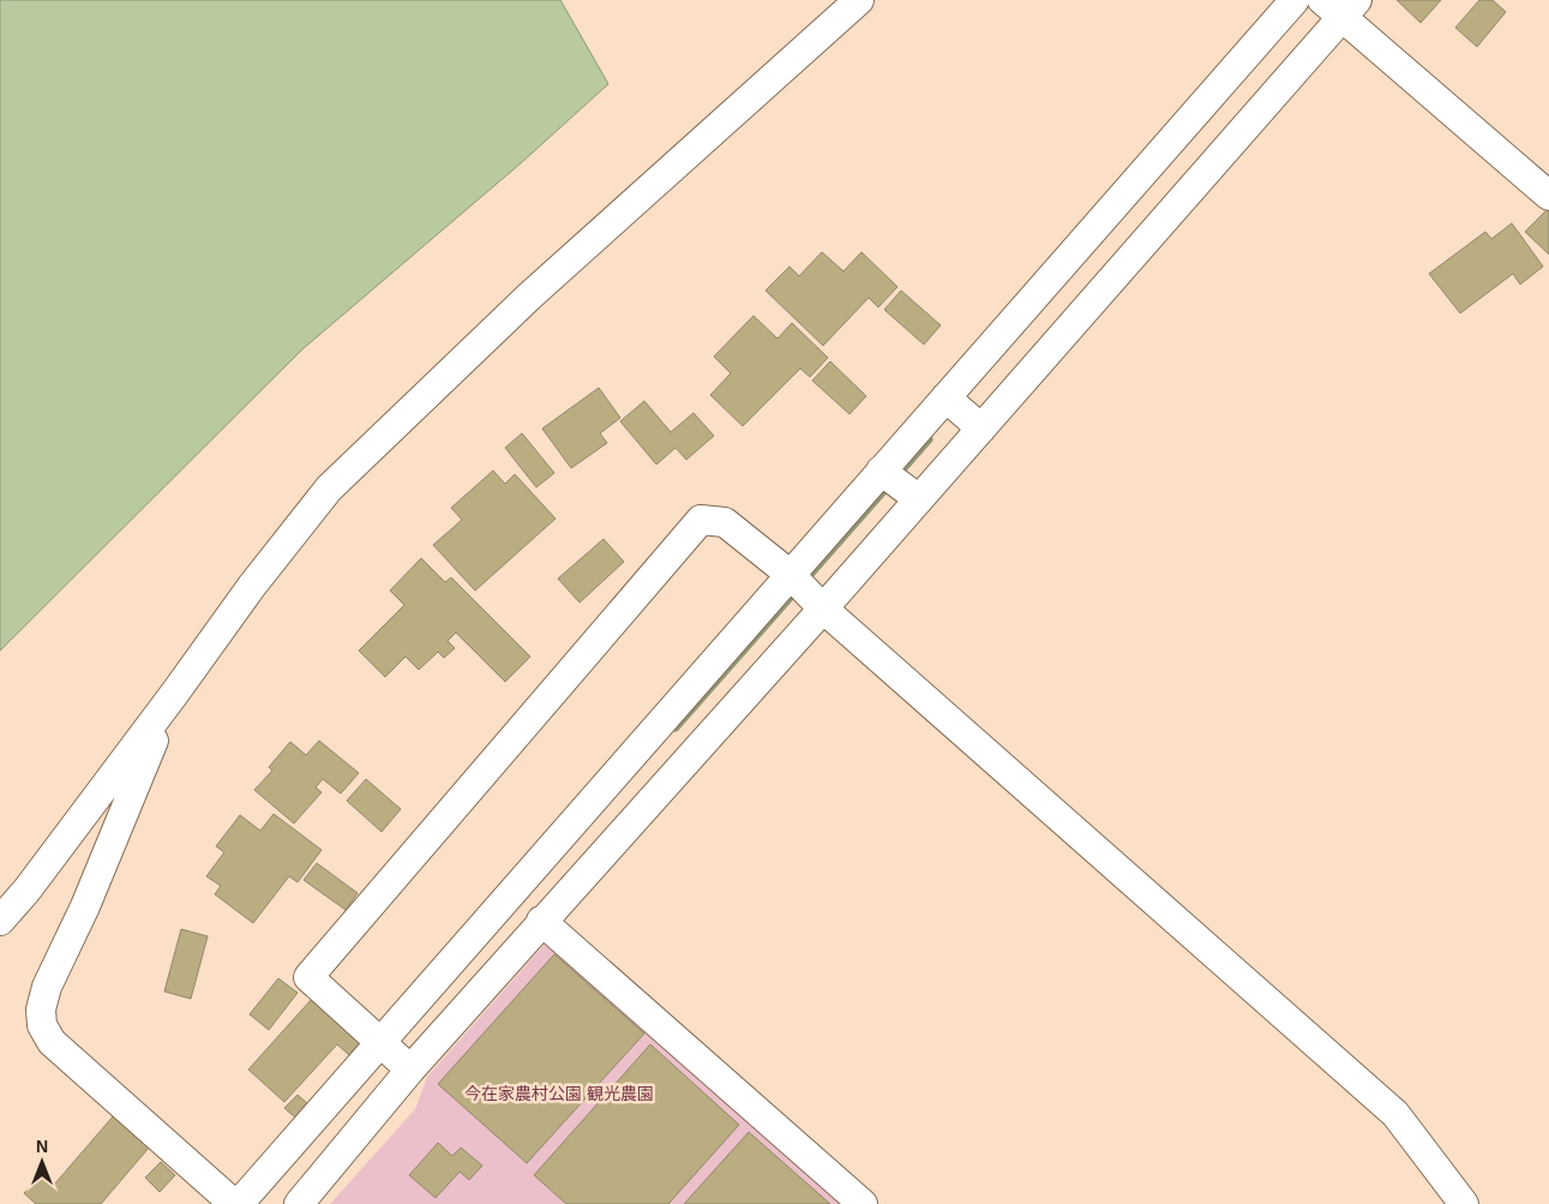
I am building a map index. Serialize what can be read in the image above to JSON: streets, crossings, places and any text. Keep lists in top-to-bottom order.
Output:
{
  "parks": ["今在家農村公園 観光農園"],
  "north": "top"
}
